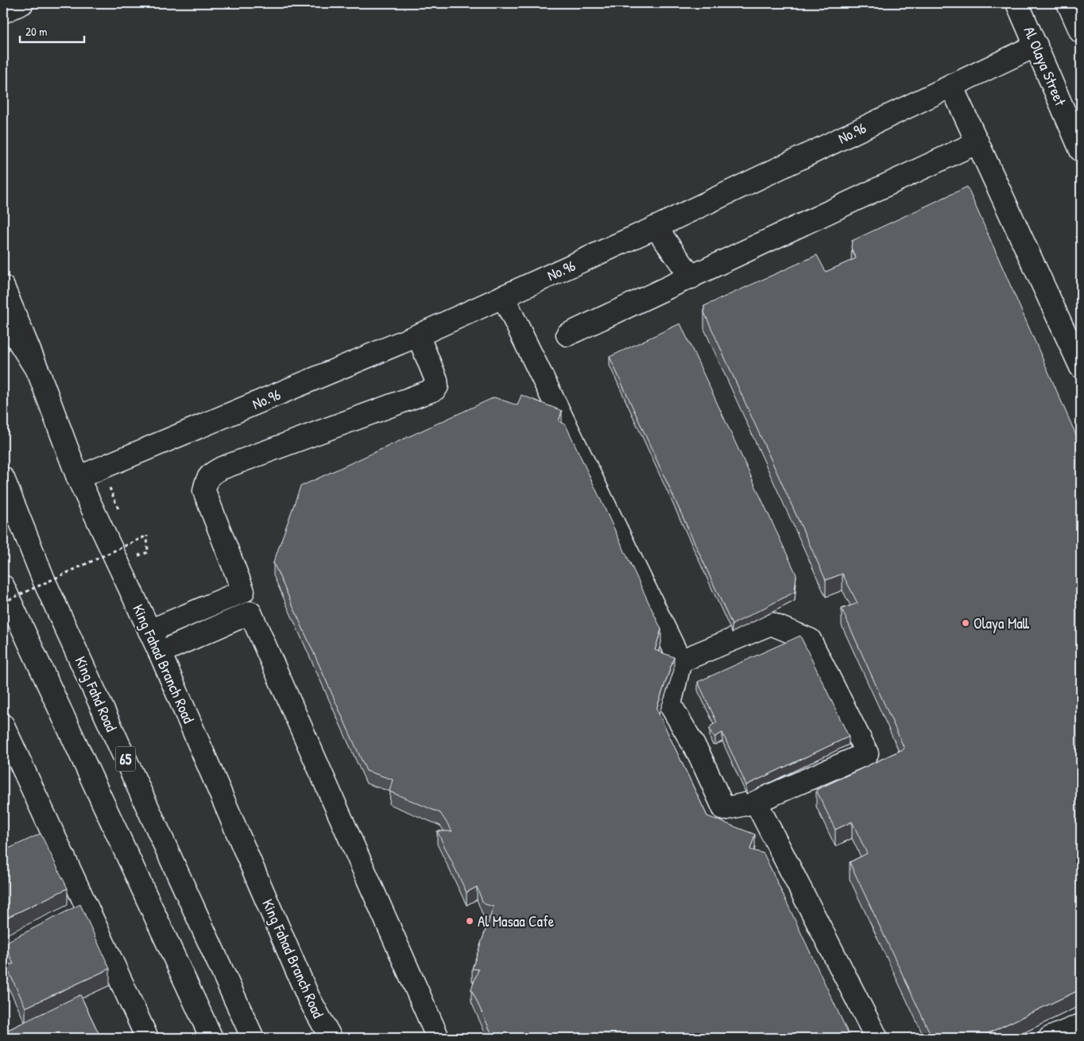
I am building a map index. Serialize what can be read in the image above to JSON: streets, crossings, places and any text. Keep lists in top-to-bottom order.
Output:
{
  "streets": {
    "main road": [
      "Al Olaya Street",
      "No.96",
      "King Fahad Branch Road",
      "King Fahd Road",
      "65"
    ]
  },
  "crossings": [
    ["Al Olaya Street", "No.96"],
    ["No.96", "King Fahad Branch Road"]
  ],
  "places": ["Olaya Mall", "Al Masaa Cafe"],
  "scale_bar": "20 m"
}
